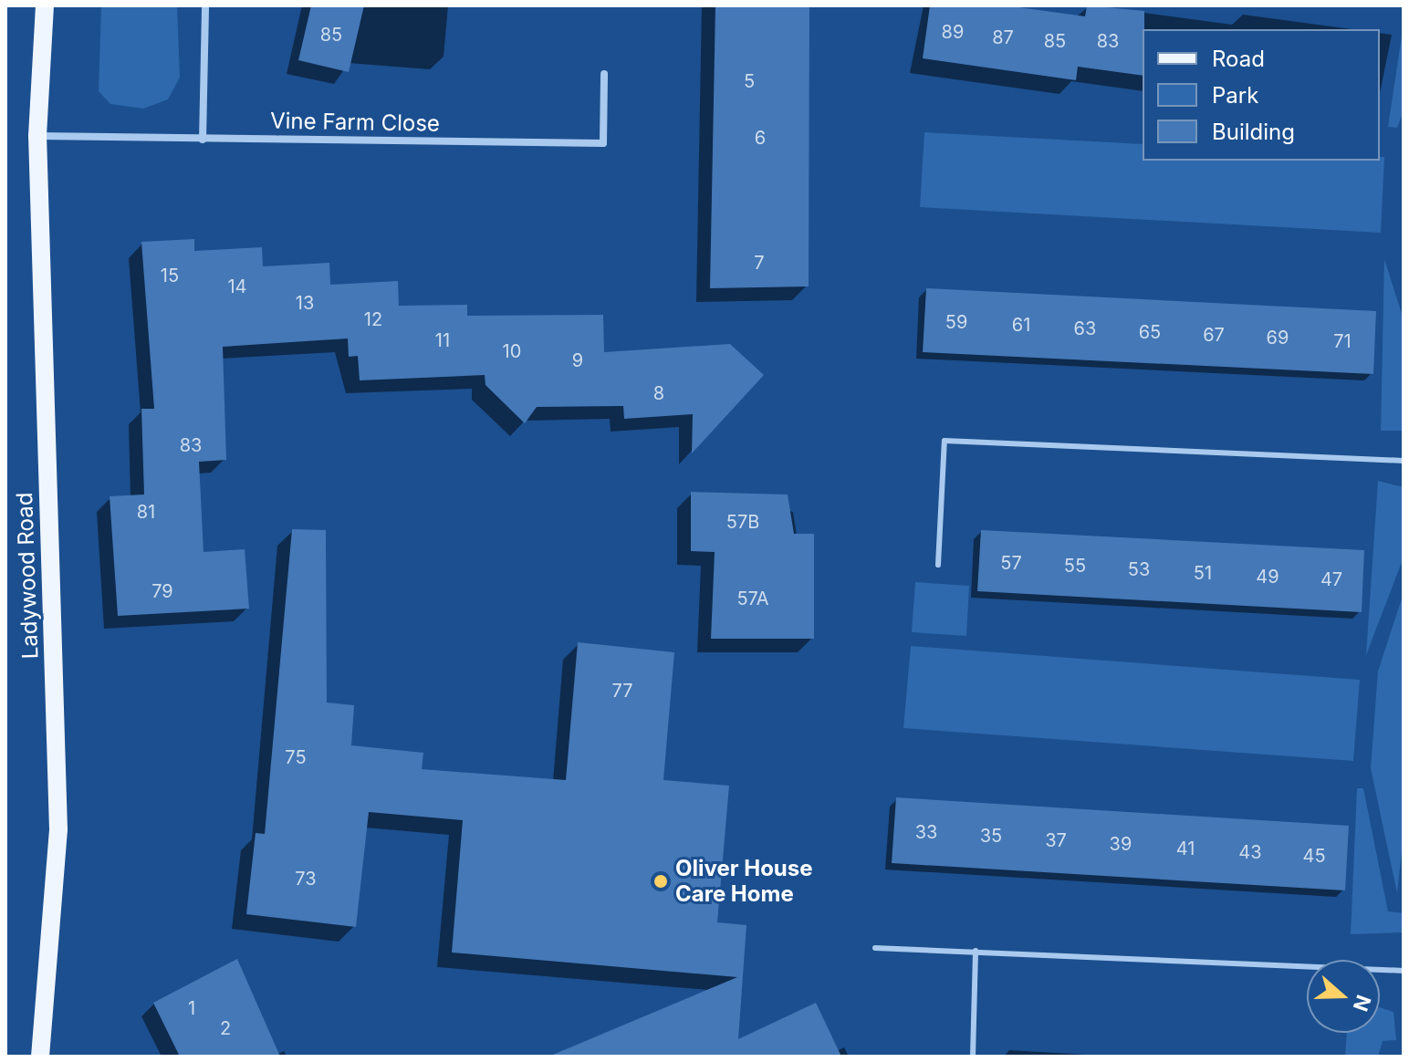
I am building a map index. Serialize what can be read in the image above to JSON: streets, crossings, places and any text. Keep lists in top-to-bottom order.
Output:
{
  "streets": {
    "main road": ["Ladywood Road"],
    "street": ["Vine Farm Close"]
  },
  "crossings": [
    ["Vine Farm Close", "Ladywood Road"]
  ],
  "places": ["Oliver House Care Home"],
  "house_numbers": [
    "89",
    "85",
    "87",
    "85",
    "83",
    "5",
    "6",
    "7",
    "15",
    "14",
    "13",
    "12",
    "59",
    "61",
    "63",
    "65",
    "67",
    "69",
    "11",
    "71",
    "10",
    "9",
    "8",
    "83",
    "81",
    "57B",
    "57",
    "55",
    "53",
    "51",
    "49",
    "47",
    "79",
    "57A",
    "77",
    "75",
    "33",
    "35",
    "37",
    "39",
    "41",
    "43",
    "45",
    "73",
    "1",
    "2"
  ],
  "legend": ["Road", "Park", "Building"],
  "north": "right"
}
